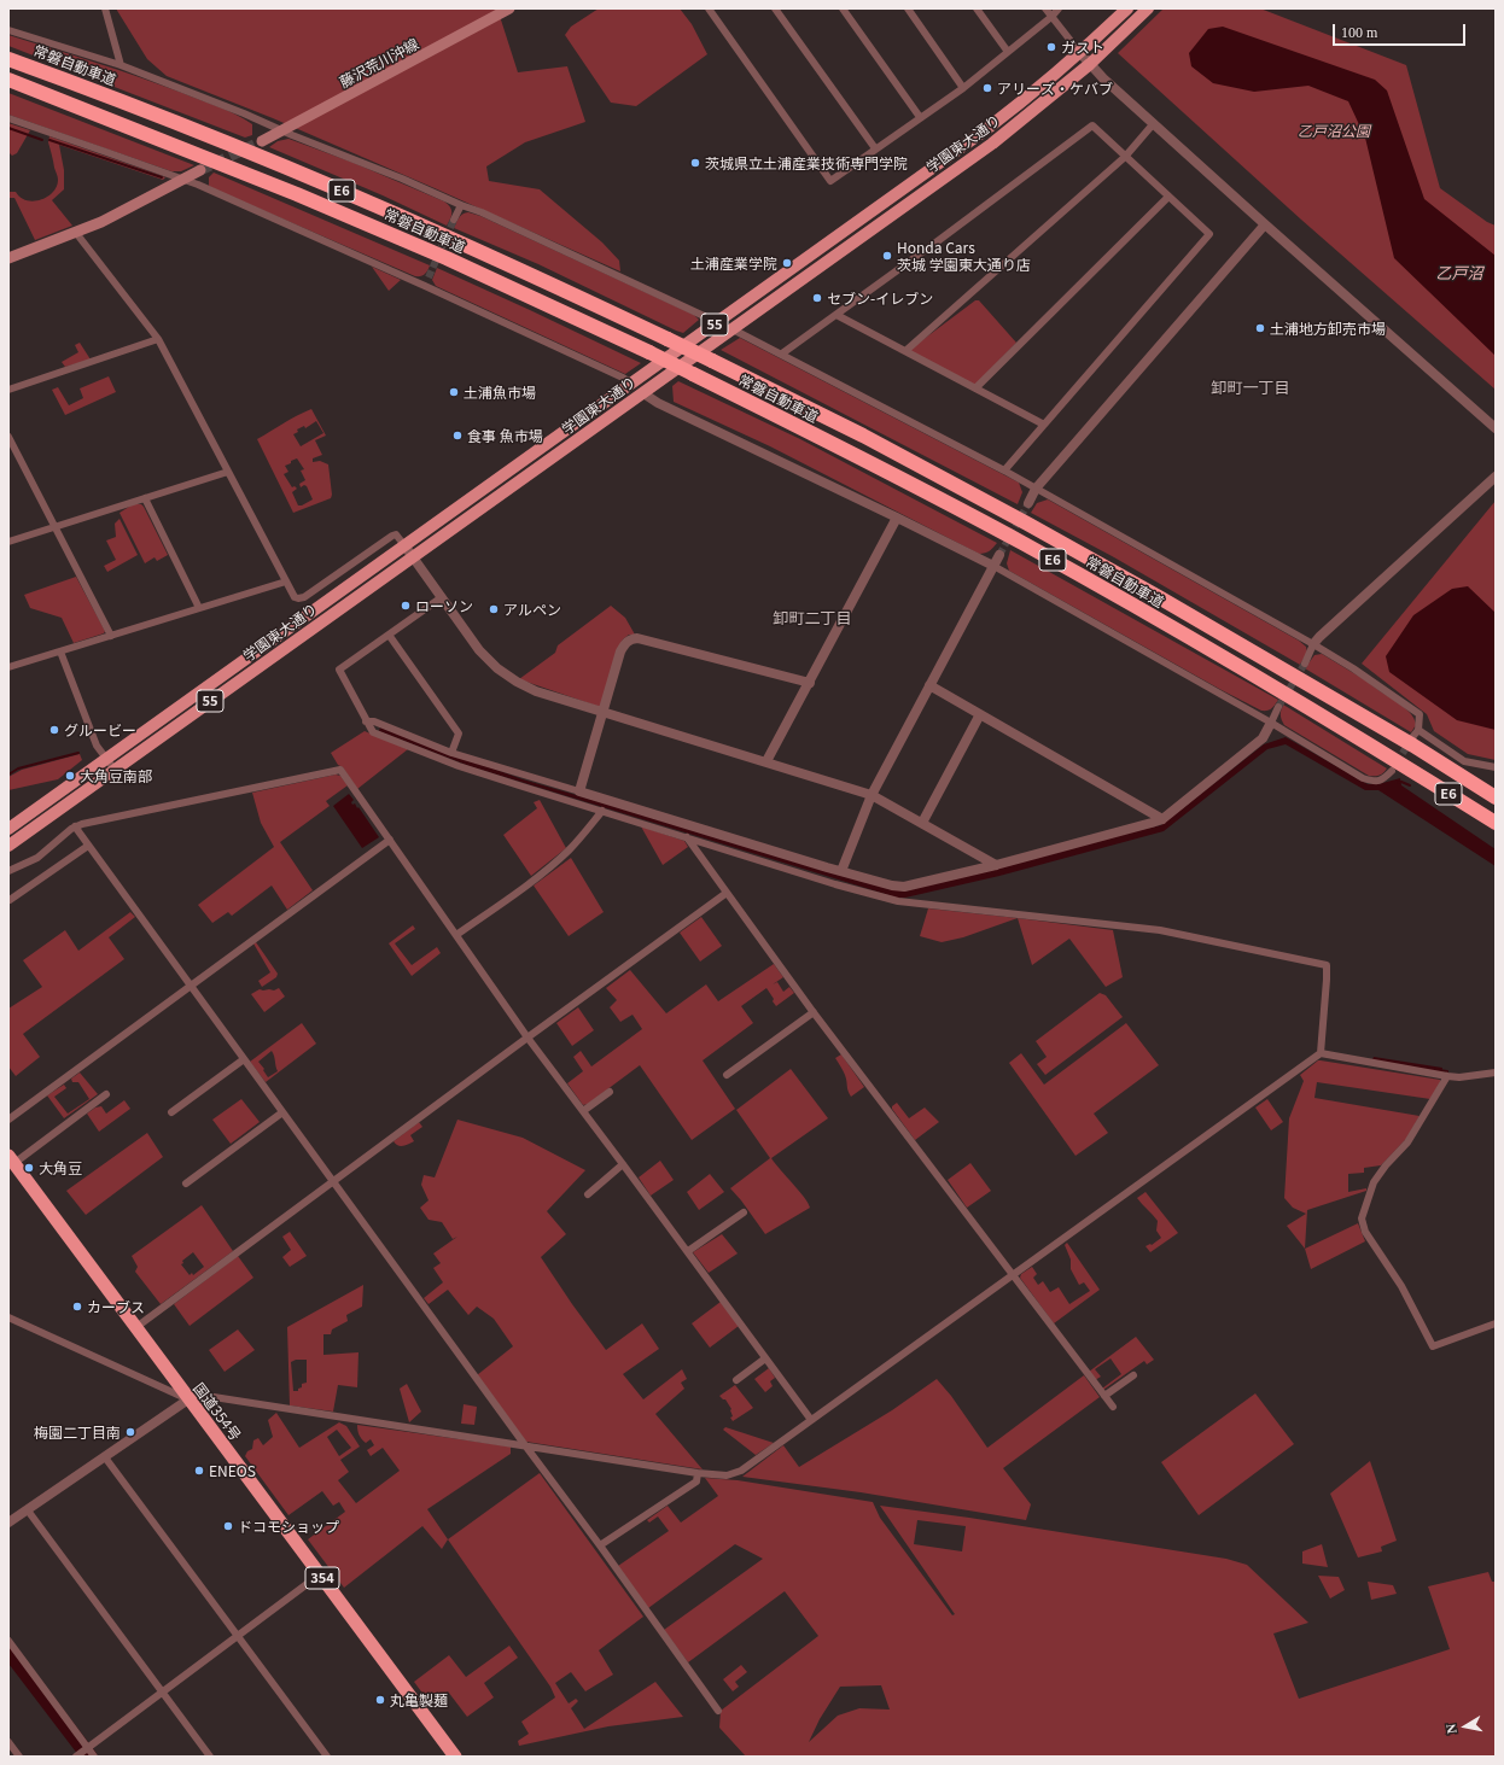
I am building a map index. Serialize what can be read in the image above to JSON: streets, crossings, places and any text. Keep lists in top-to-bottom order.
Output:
{
  "streets": {
    "highway": [
      "常磐自動車道",
      "E6",
      "国道354号",
      "354"
    ],
    "main road": ["藤沢荒川沖線", "学園東大通り", "55"]
  },
  "districts": ["卸町一丁目", "卸町二丁目"],
  "water": ["乙戸沼"],
  "parks": ["乙戸沼公園"],
  "places": [
    "ガスト",
    "アリーズ・ケバブ",
    "茨城県立土浦産業技術専門学院",
    "Honda Cars 茨城 学園東大通り店",
    "土浦産業学院",
    "セブン-イレブン",
    "土浦地方卸売市場",
    "土浦魚市場",
    "食事 魚市場",
    "ローソン",
    "アルペン",
    "グルービー",
    "大角豆南部",
    "大角豆",
    "カーブス",
    "梅園二丁目南",
    "ENEOS",
    "ドコモショップ",
    "丸亀製麺"
  ],
  "scale_bar": "100 m",
  "north": "left"
}
